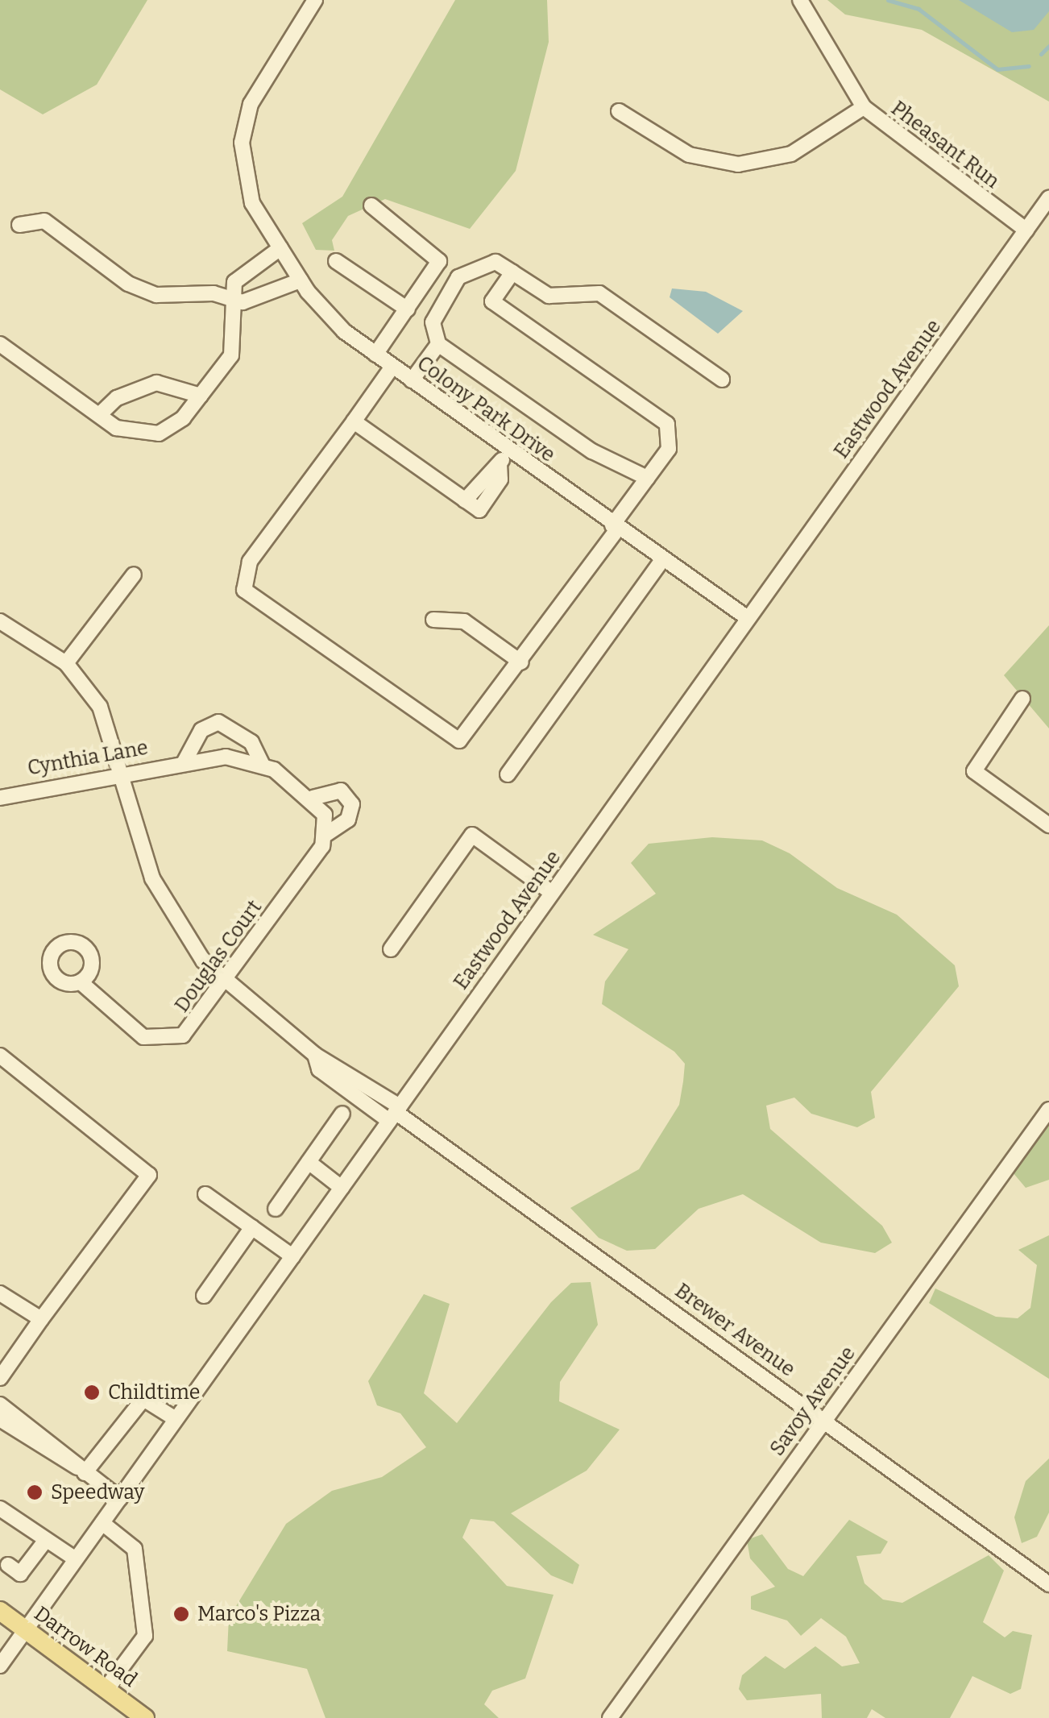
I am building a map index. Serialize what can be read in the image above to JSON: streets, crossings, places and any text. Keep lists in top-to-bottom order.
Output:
{
  "streets": {
    "main road": ["Darrow Road"],
    "street": [
      "Pheasant Run",
      "Eastwood Avenue",
      "Colony Park Drive",
      "Cynthia Lane",
      "Douglas Court",
      "Brewer Avenue",
      "Savoy Avenue"
    ]
  },
  "crossings": [
    ["Pheasant Run", "Eastwood Avenue"],
    ["Eastwood Avenue", "Colony Park Drive"],
    ["Eastwood Avenue", "Brewer Avenue"],
    ["Eastwood Avenue", "Darrow Road"],
    ["Cynthia Lane", "Douglas Court"],
    ["Cynthia Lane", "Brewer Avenue"],
    ["Douglas Court", "Brewer Avenue"],
    ["Brewer Avenue", "Savoy Avenue"]
  ],
  "places": ["Childtime", "Speedway", "Marco's Pizza"]
}
